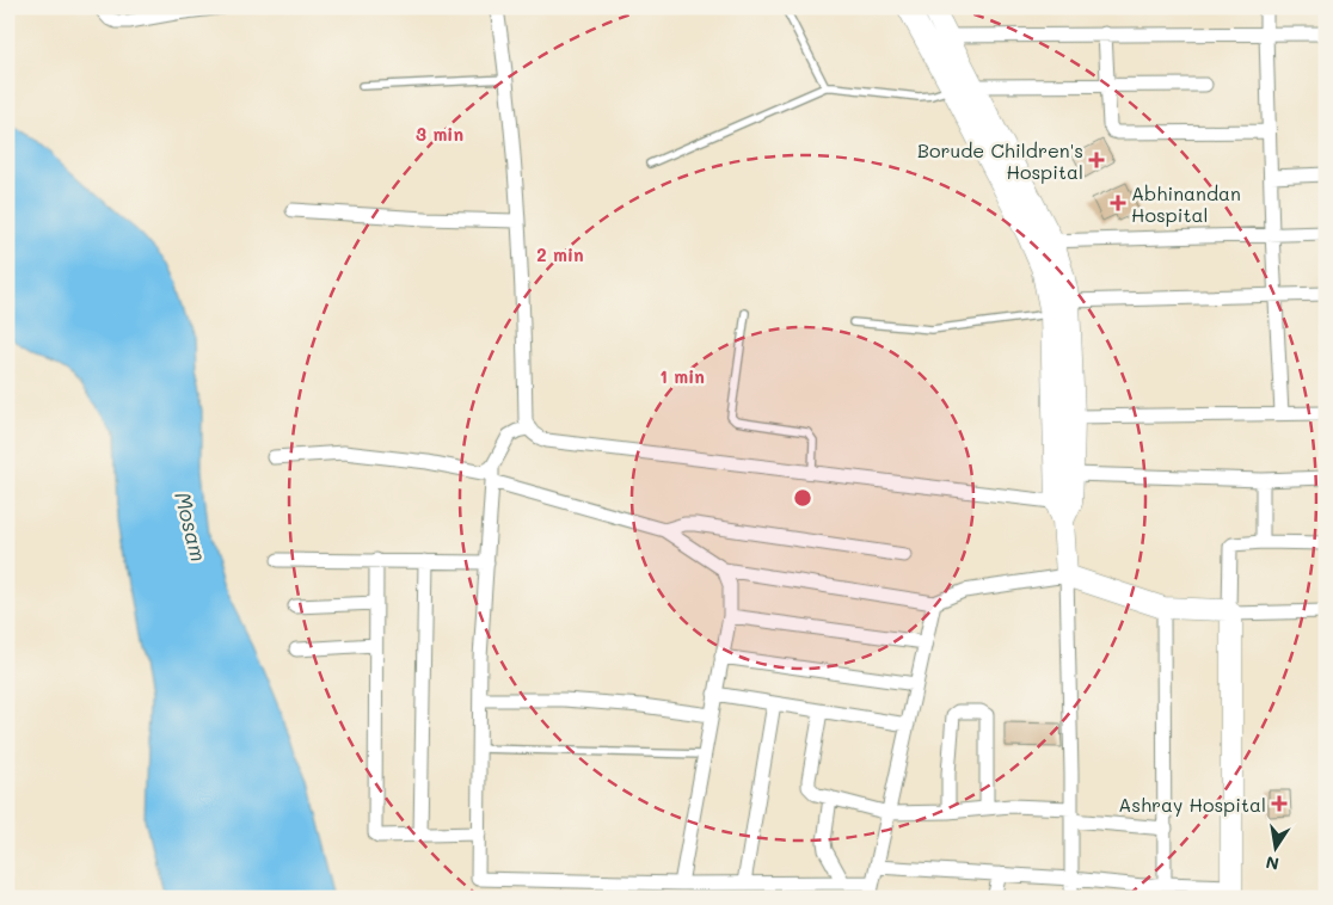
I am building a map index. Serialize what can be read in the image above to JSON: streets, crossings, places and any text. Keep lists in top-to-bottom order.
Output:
{
  "water": ["Mosam"],
  "places": {
    "health": ["Borude Children's Hospital", "Abhinandan Hospital", "Ashray Hospital"]
  },
  "north": "bottom",
  "rings": ["3 min", "2 min", "1 min"]
}
